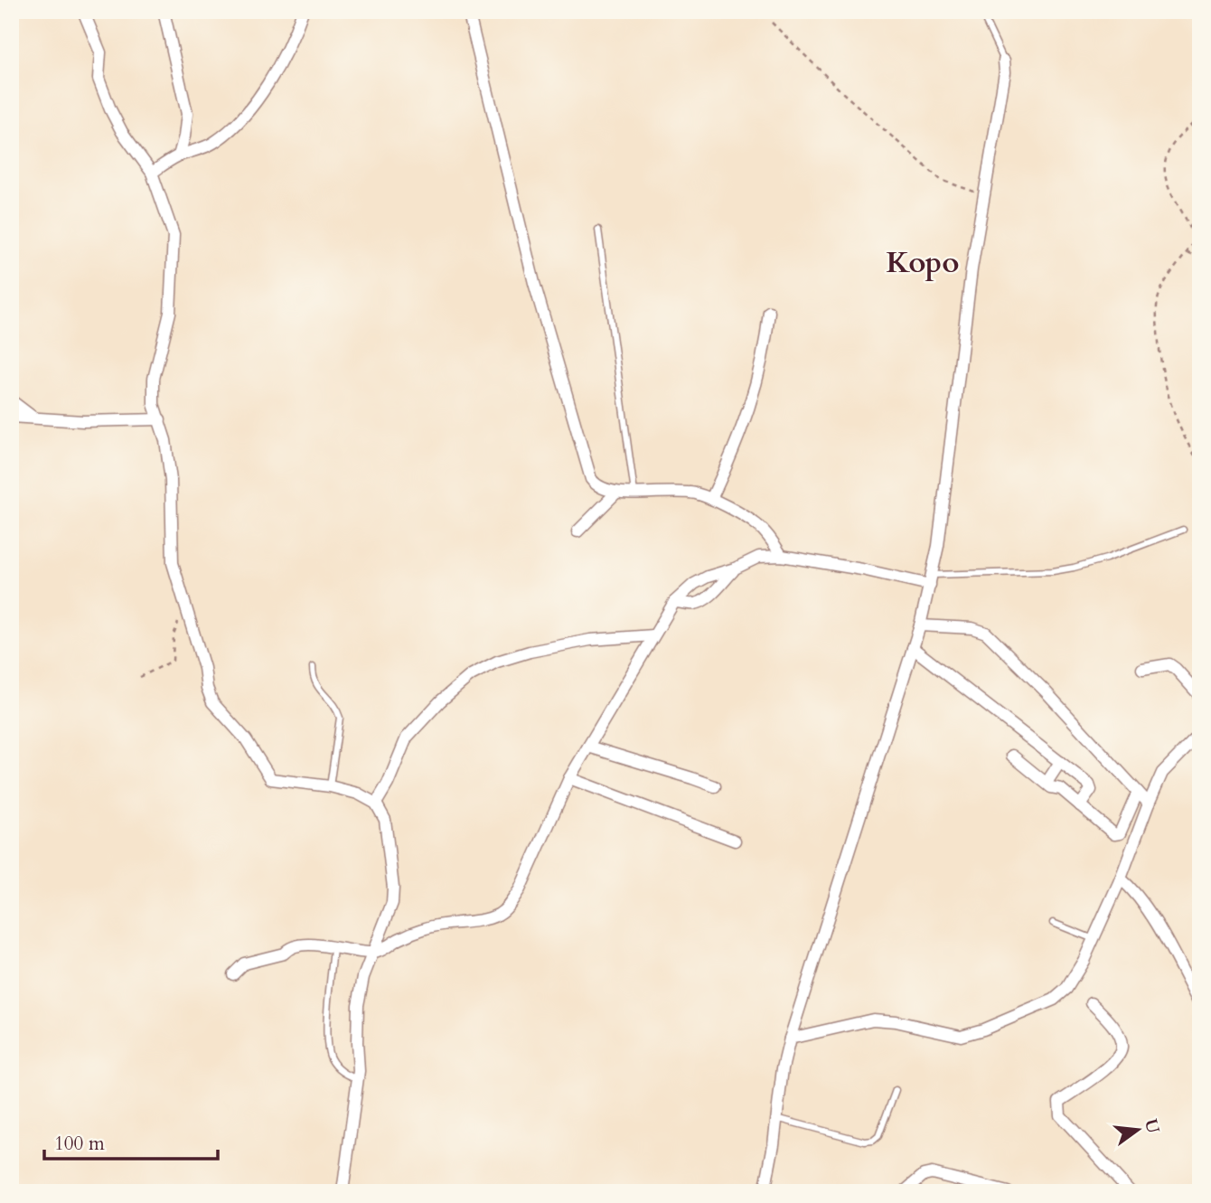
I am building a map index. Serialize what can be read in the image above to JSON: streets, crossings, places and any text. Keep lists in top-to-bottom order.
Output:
{
  "districts": ["Kopo"],
  "scale_bar": "100 m",
  "north": "right"
}
